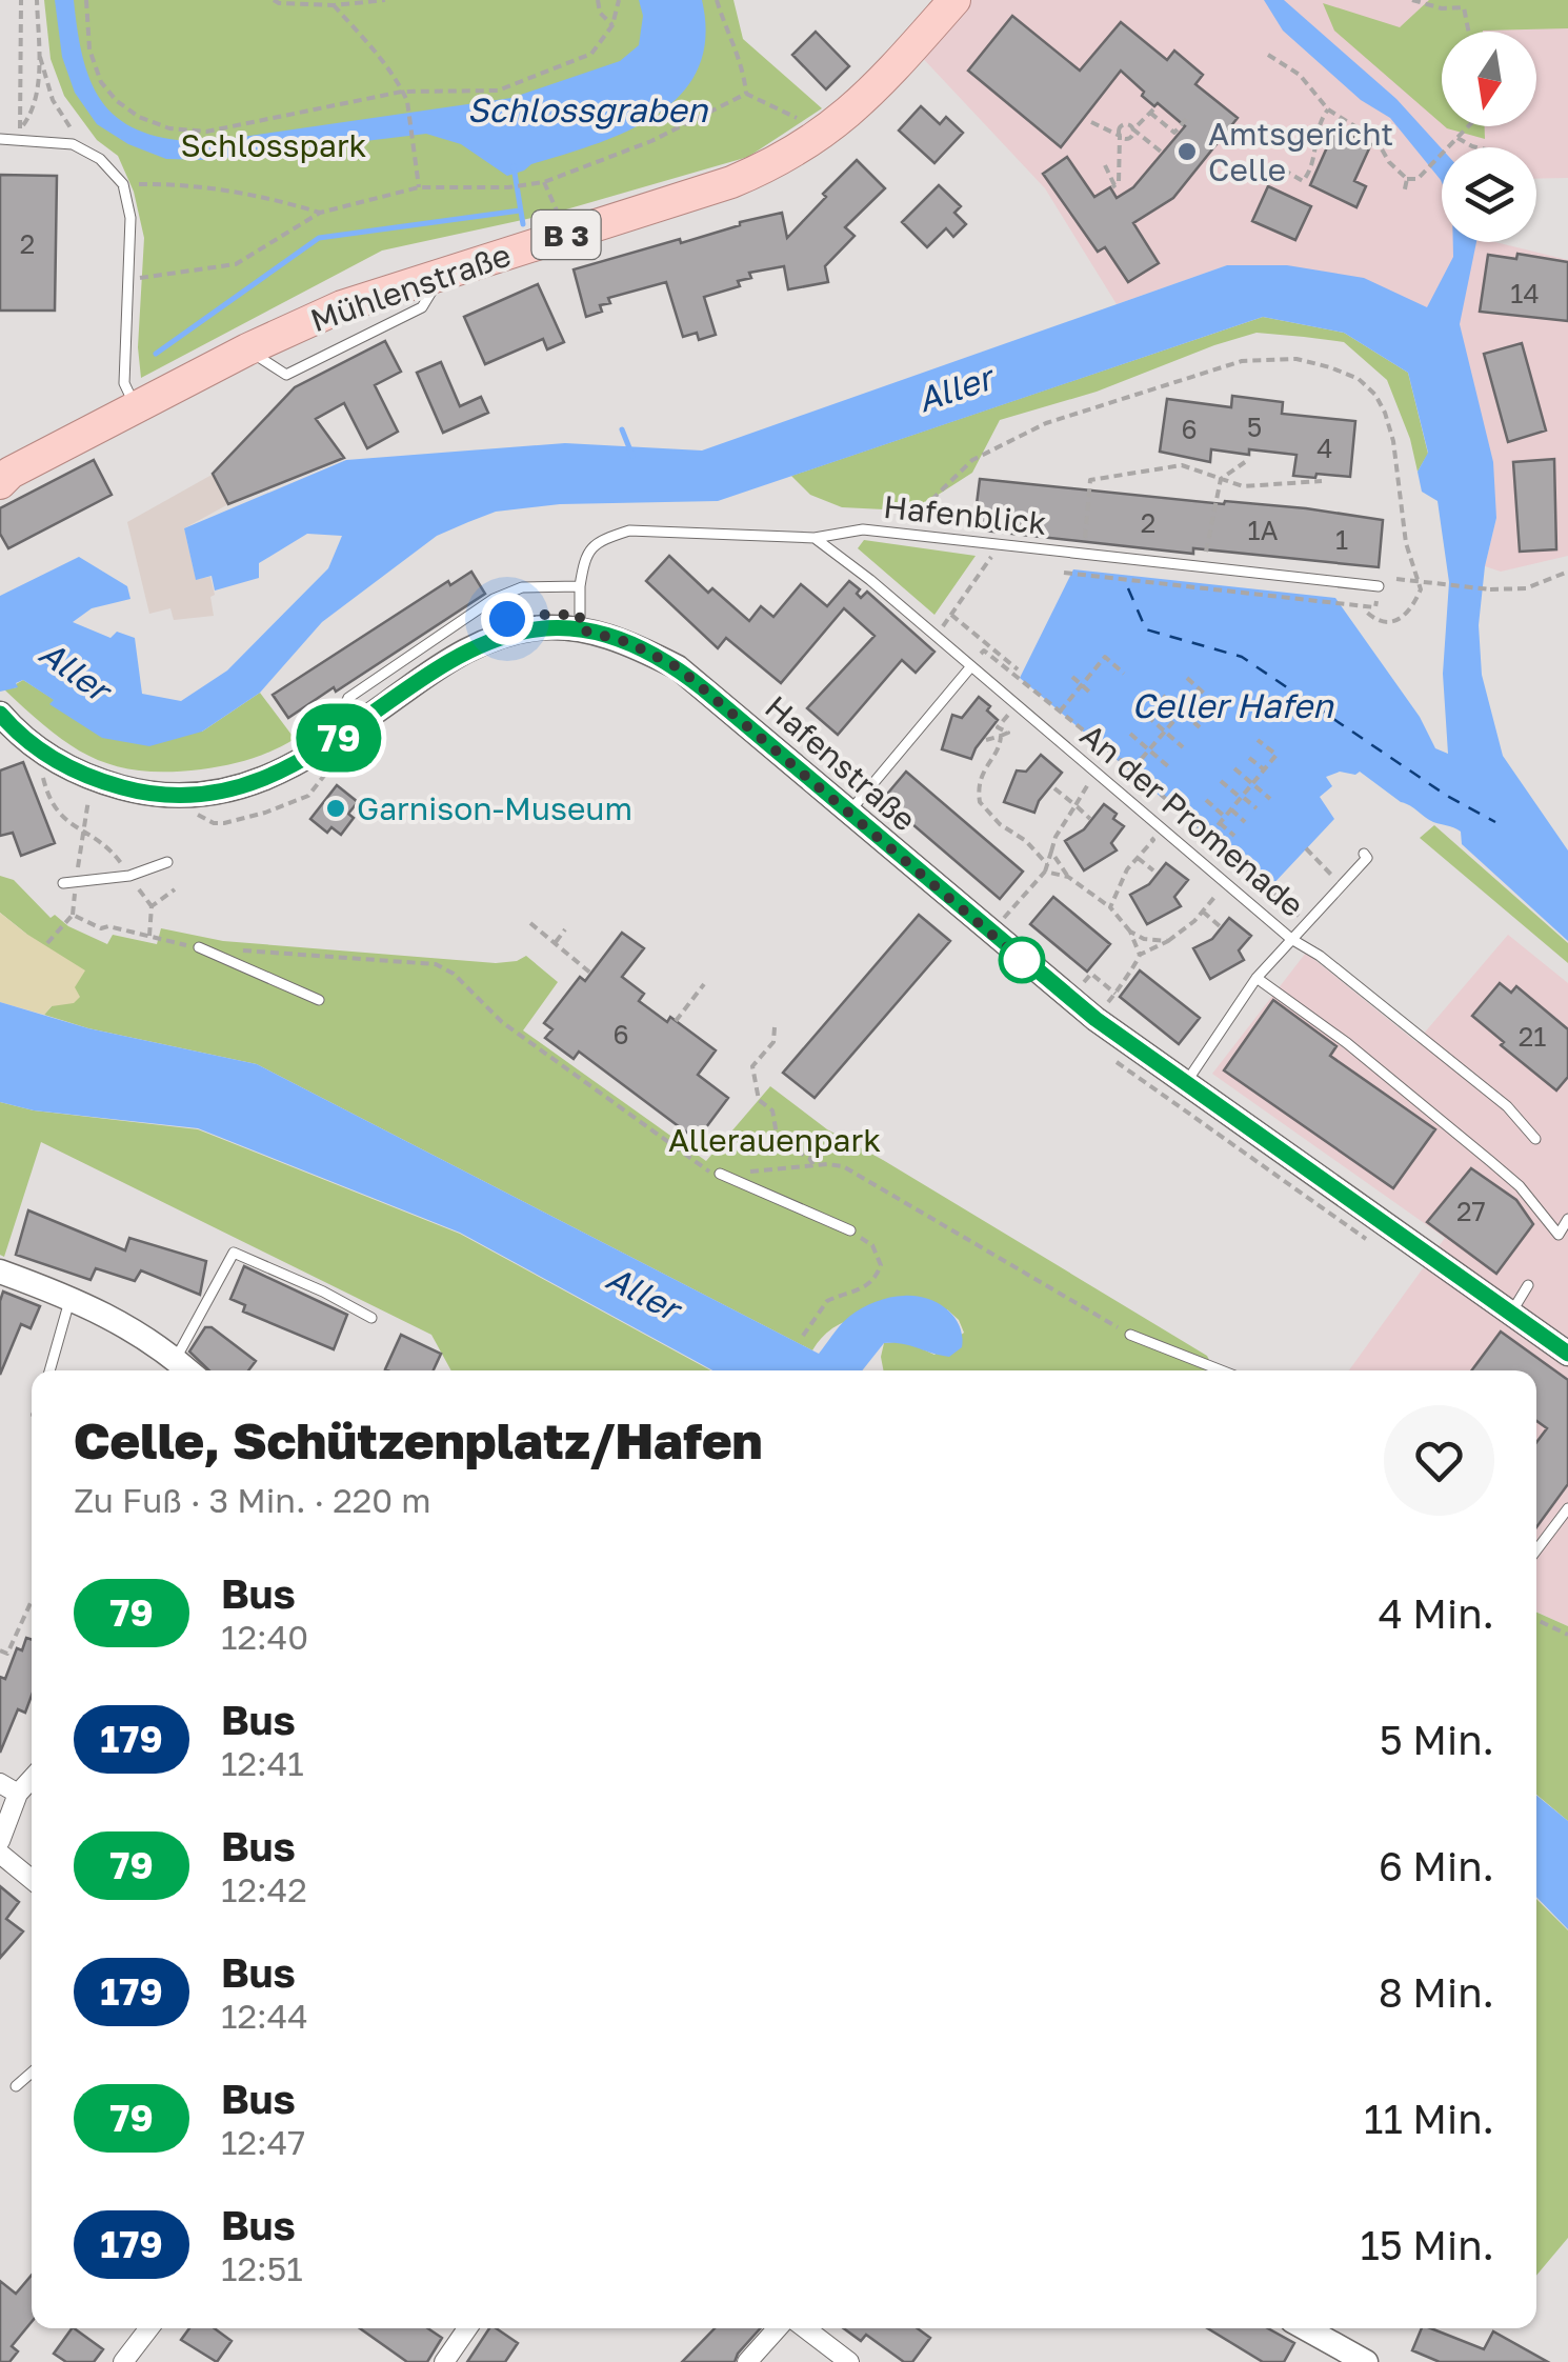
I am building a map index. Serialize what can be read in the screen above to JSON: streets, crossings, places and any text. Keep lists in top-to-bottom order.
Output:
{
  "streets": {
    "main road": ["B 3", "Mühlenstraße"],
    "street": ["Hafenstraße"],
    "lane": ["Hafenblick", "An der Promenade"]
  },
  "crossings": [
    ["Hafenblick", "An der Promenade"]
  ],
  "water": ["Schlossgraben", "Aller", "Celler Hafen"],
  "parks": ["Schlosspark", "Allerauenpark"],
  "places": ["Amtsgericht Celle", "Garnison-Museum"],
  "lines": ["bus line 79"],
  "house_numbers": [
    "2",
    "14",
    "5",
    "6",
    "4",
    "2",
    "1A",
    "1",
    "6",
    "21",
    "27"
  ],
  "north": "bottom",
  "page": {
    "on_map": "79",
    "heading": ["Celle, Schützenplatz/Hafen", "Zu Fuß · 3 Min. · 220 m"],
    "list": [
      {
        "mark": "79",
        "name": "Bus",
        "note": "12:40",
        "value": "4 Min."
      },
      {
        "mark": "179",
        "name": "Bus",
        "note": "12:41",
        "value": "5 Min."
      },
      {
        "mark": "79",
        "name": "Bus",
        "note": "12:42",
        "value": "6 Min."
      },
      {
        "mark": "179",
        "name": "Bus",
        "note": "12:44",
        "value": "8 Min."
      },
      {
        "mark": "79",
        "name": "Bus",
        "note": "12:47",
        "value": "11 Min."
      },
      {
        "mark": "179",
        "name": "Bus",
        "note": "12:51",
        "value": "15 Min."
      }
    ]
  }
}
